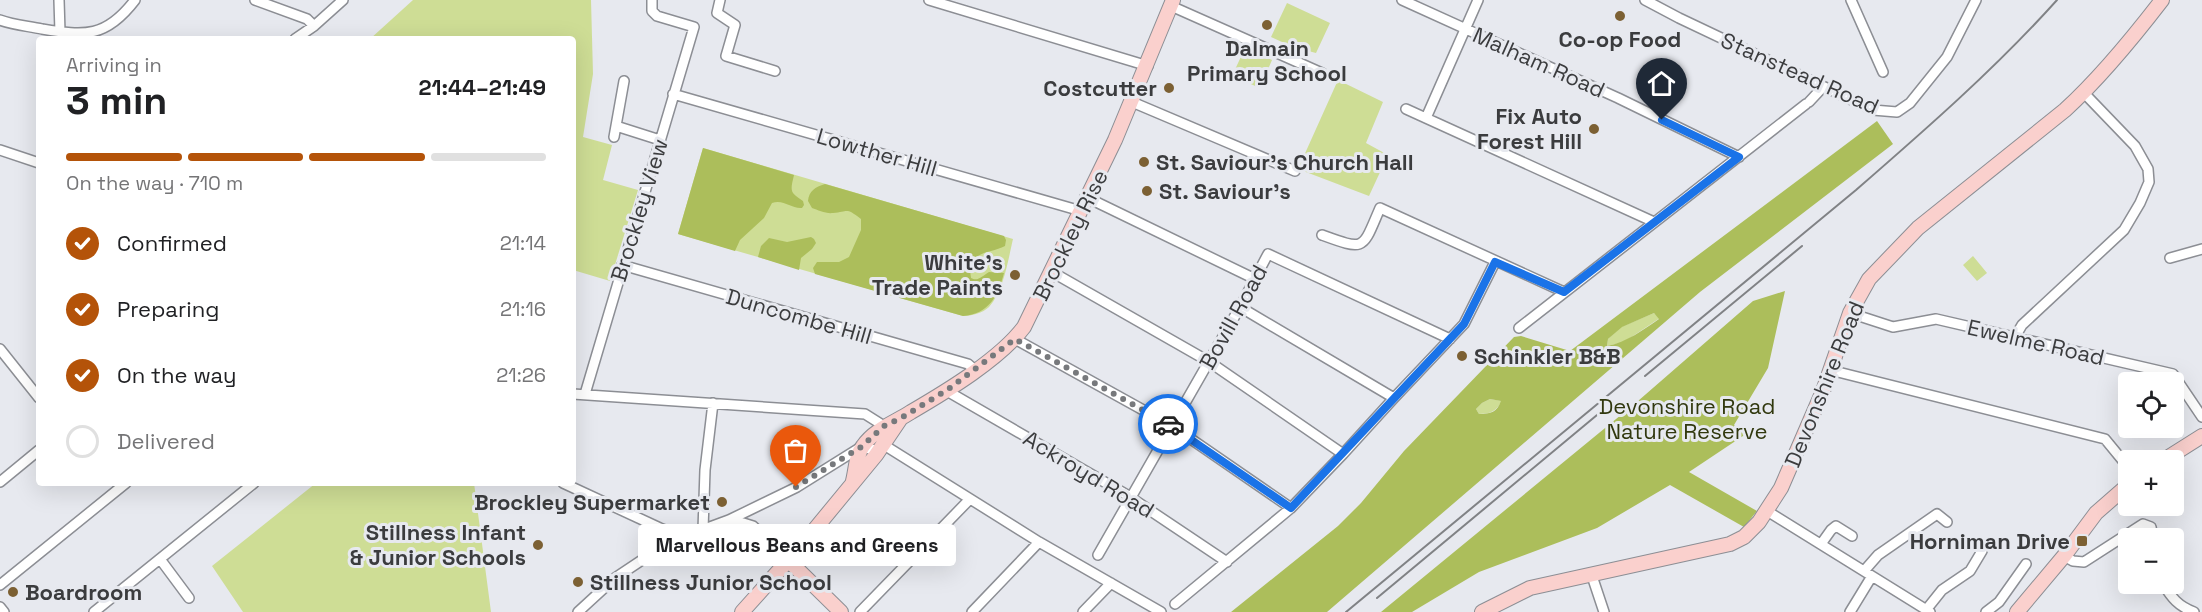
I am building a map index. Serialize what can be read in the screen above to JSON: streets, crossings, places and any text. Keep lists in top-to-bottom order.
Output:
{
  "streets": {
    "street": [
      "Malham Road",
      "Stanstead Road",
      "Lowther Hill",
      "Brockley View",
      "Brockley Rise",
      "Duncombe Hill",
      "Bovill Road",
      "Ewelme Road",
      "Devonshire Road",
      "Ackroyd Road"
    ]
  },
  "crossings": [
    ["Lowther Hill", "Brockley View"],
    ["Lowther Hill", "Brockley Rise"],
    ["Brockley View", "Duncombe Hill"],
    ["Brockley Rise", "Duncombe Hill"],
    ["Brockley Rise", "Ackroyd Road"],
    ["Bovill Road", "Ackroyd Road"],
    ["Ewelme Road", "Devonshire Road"]
  ],
  "parks": ["Devonshire Road Nature Reserve"],
  "places": {
    "other": [
      "Co-op Food",
      "Dalmain Primary School",
      "Costcutter",
      "Fix Auto Forest Hill",
      "St. Saviour's Church Hall",
      "St. Saviour's",
      "White's Trade Paints",
      "Schinkler B&B",
      "Marvellous Beans and Greens",
      "Brockley Supermarket",
      "Stillness Infant & Junior Schools",
      "Stillness Junior School",
      "Boardroom"
    ],
    "transit": ["Horniman Drive"]
  },
  "page": {
    "heading": ["3 min", "Arriving in", "21:44–21:49"],
    "bar": "On the way · 710 m",
    "list": [
      ["Confirmed", "21:14"],
      ["Preparing", "21:16"],
      ["On the way", "21:26"],
      "Delivered"
    ],
    "map_buttons": ["+", "−"],
    "bubble": "Marvellous Beans and Greens"
  }
}
